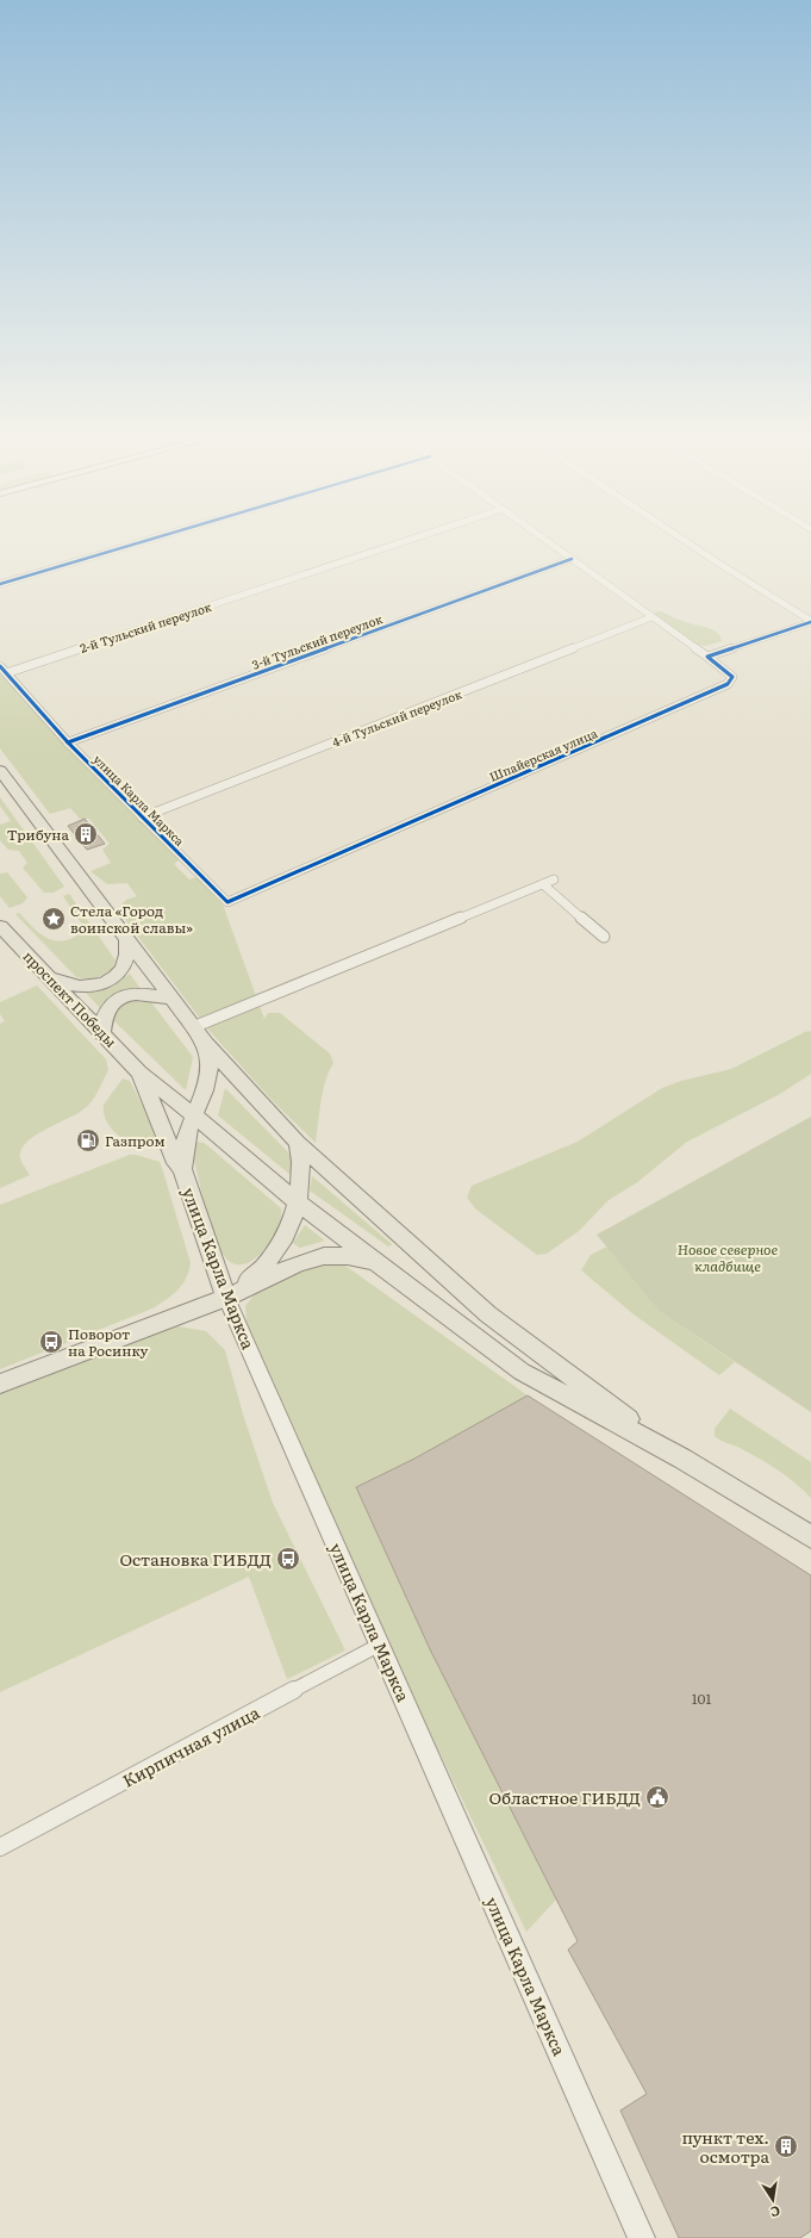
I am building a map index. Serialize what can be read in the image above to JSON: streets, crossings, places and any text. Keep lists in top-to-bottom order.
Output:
{
  "streets": {
    "main road": ["улица Карла Маркса", "проспект Победы"],
    "street": [
      "2-й Тульский переулок",
      "3-й Тульский переулок",
      "4-й Тульский переулок",
      "Шпайерская улица",
      "Кирпичная улица"
    ]
  },
  "crossings": [
    ["2-й Тульский переулок", "улица Карла Маркса"],
    ["3-й Тульский переулок", "улица Карла Маркса"],
    ["4-й Тульский переулок", "улица Карла Маркса"],
    ["Шпайерская улица", "улица Карла Маркса"],
    ["улица Карла Маркса", "проспект Победы"],
    ["улица Карла Маркса", "Кирпичная улица"]
  ],
  "parks": ["Новое северное кладбище"],
  "places": {
    "building": ["Трибуна", "пункт тех. осмотра"],
    "place": ["Стела «Город воинской славы»"],
    "fuel station": ["Газпром"],
    "bus stop": ["Поворот на Росинку", "Остановка ГИБДД"],
    "public building": ["Областное ГИБДД"]
  },
  "house_numbers": ["101"],
  "north": "bottom"
}
